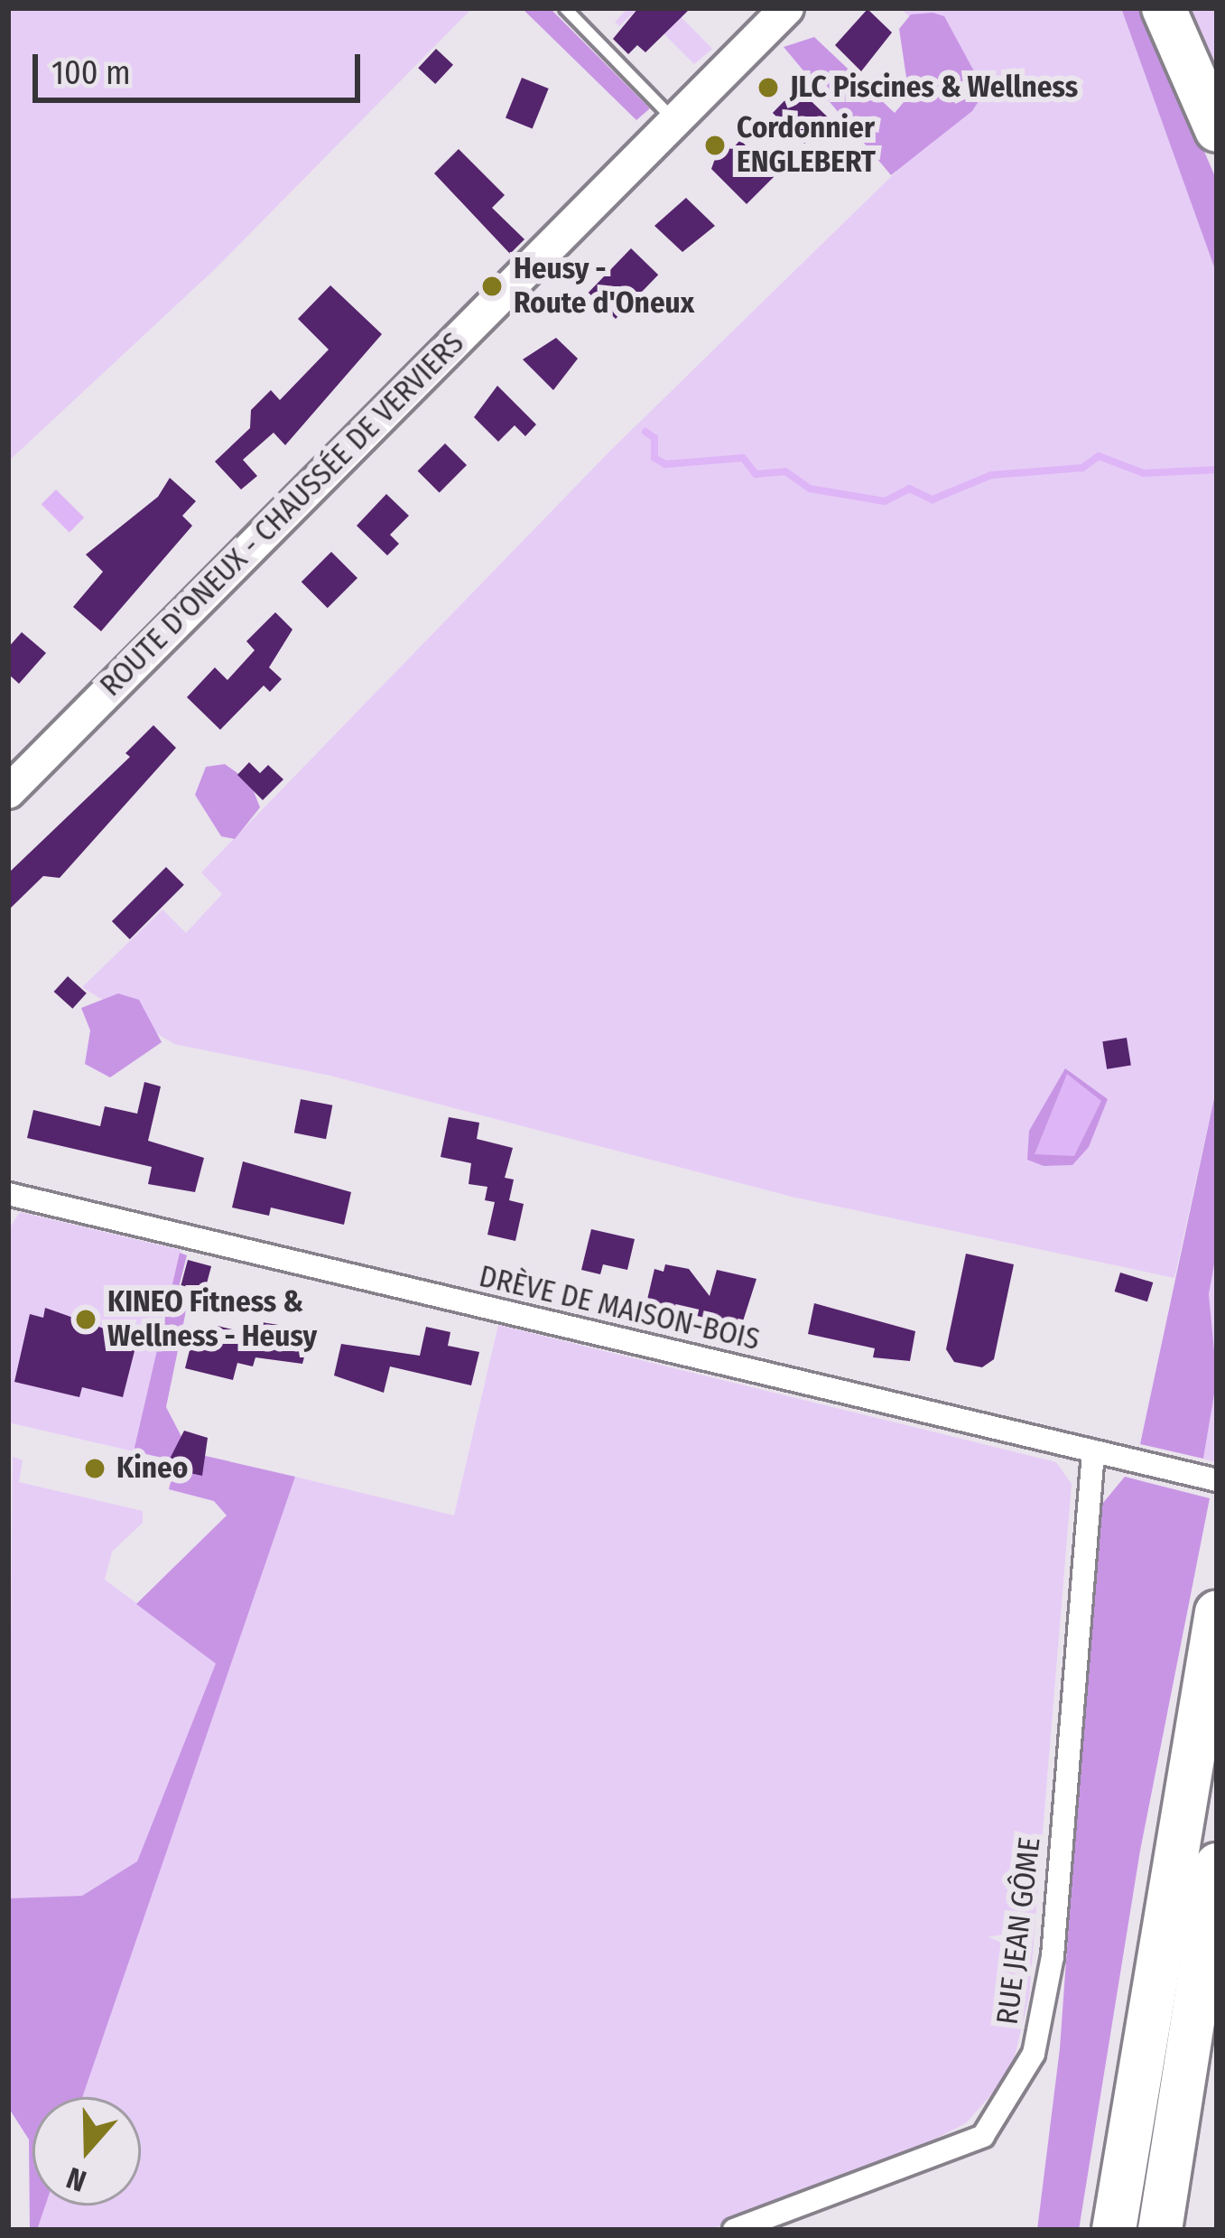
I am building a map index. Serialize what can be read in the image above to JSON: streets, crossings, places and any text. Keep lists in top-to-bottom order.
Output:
{
  "streets": {
    "main road": ["ROUTE D'ONEUX - CHAUSSÉE DE VERVIERS"],
    "street": ["DRÈVE DE MAISON-BOIS", "RUE JEAN GÔME"]
  },
  "crossings": [
    ["DRÈVE DE MAISON-BOIS", "RUE JEAN GÔME"]
  ],
  "places": [
    "JLC Piscines & Wellness",
    "Cordonnier ENGLEBERT",
    "Heusy - Route d'Oneux",
    "KINEO Fitness & Wellness - Heusy",
    "Kineo"
  ],
  "scale_bar": "100 m",
  "north": "bottom"
}
